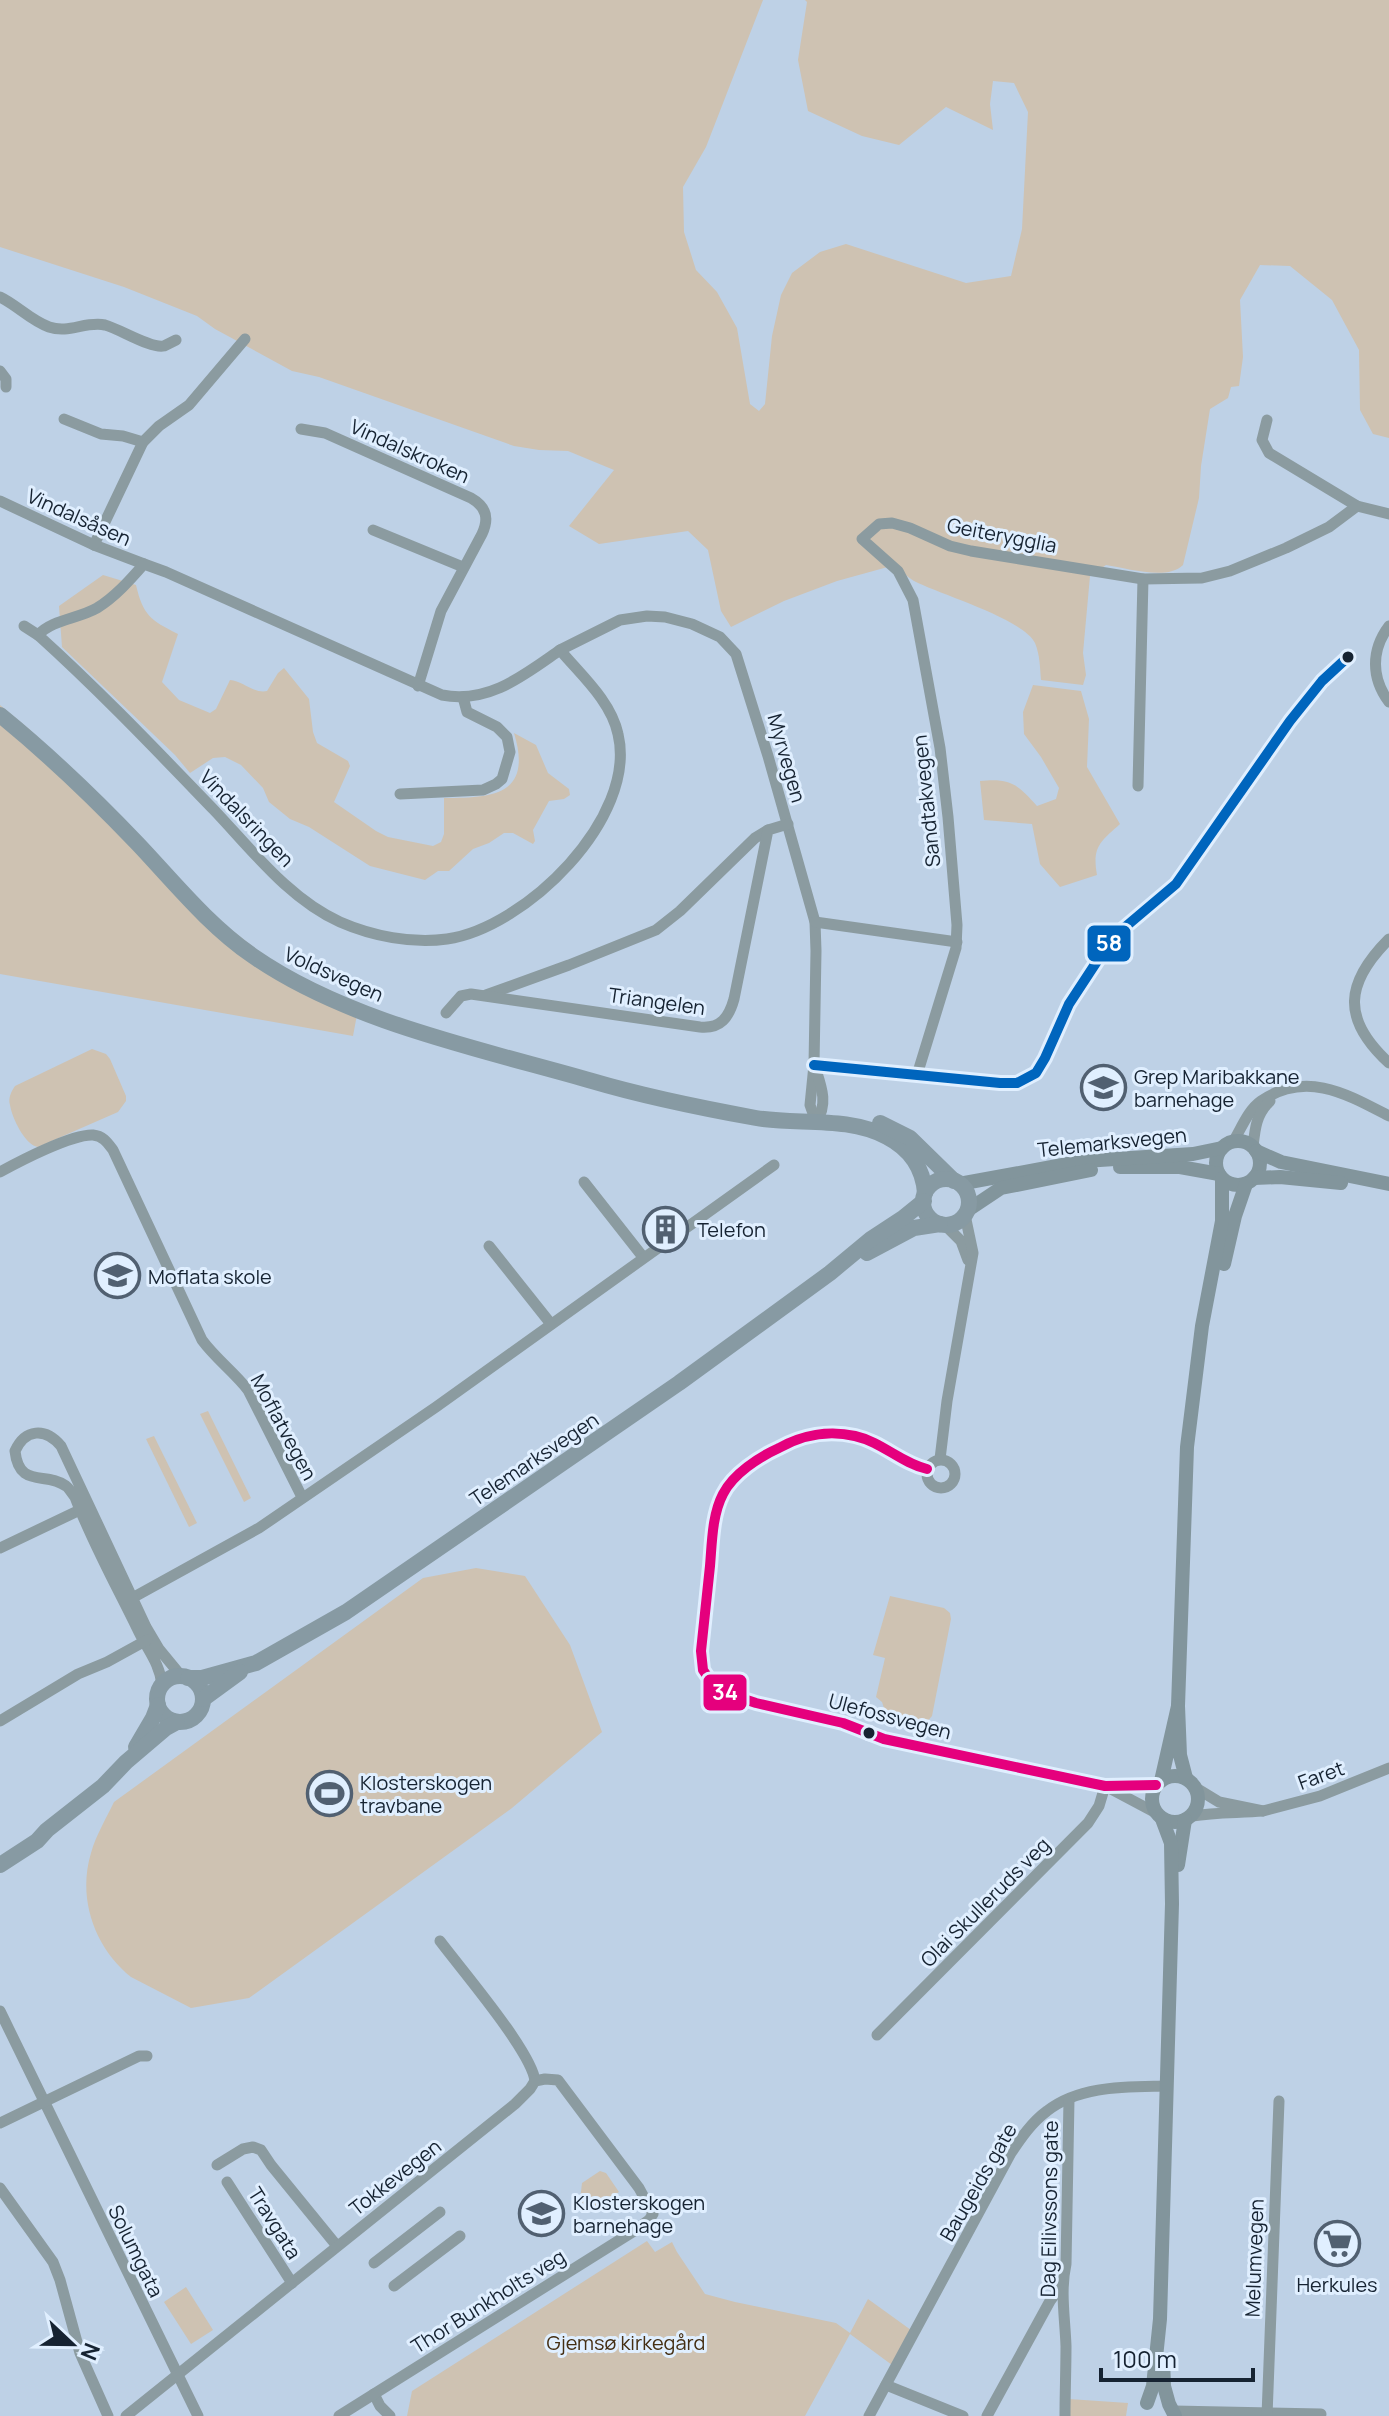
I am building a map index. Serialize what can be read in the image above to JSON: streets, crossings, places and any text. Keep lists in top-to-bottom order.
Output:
{
  "streets": {
    "highway": ["Voldsvegen", "Telemarksvegen"],
    "street": [
      "Vindalskroken",
      "Vindalsåsen",
      "Geiterygglia",
      "Myrvegen",
      "Sandtakvegen",
      "Vindalsringen",
      "Triangelen",
      "Moflatvegen",
      "Ulefossvegen",
      "Faret",
      "Olai Skulleruds veg",
      "Tokkevegen",
      "Baugeids gate",
      "Dag Eilivssons gate",
      "Travgata",
      "Solumgata",
      "Melumvegen",
      "Thor Bunkholts veg"
    ]
  },
  "crossings": [
    ["Geiterygglia", "Sandtakvegen"],
    ["Myrvegen", "Vindalsringen"],
    ["Myrvegen", "Voldsvegen"],
    ["Myrvegen", "Triangelen"],
    ["Voldsvegen", "Telemarksvegen"],
    ["Ulefossvegen", "Faret"],
    ["Ulefossvegen", "Olai Skulleruds veg"],
    ["Tokkevegen", "Travgata"],
    ["Tokkevegen", "Solumgata"],
    ["Tokkevegen", "Thor Bunkholts veg"],
    ["Baugeids gate", "Dag Eilivssons gate"]
  ],
  "parks": ["Gjemsø kirkegård"],
  "places": {
    "school or university": ["Grep Maribakkane barnehage", "Moflata skole", "Klosterskogen barnehage"],
    "building": ["Telefon"],
    "sports": ["Klosterskogen travbane"],
    "supermarket": ["Herkules"]
  },
  "lines": ["transit line 58", "transit line 34"],
  "scale_bar": "100 m",
  "north": "right"
}
